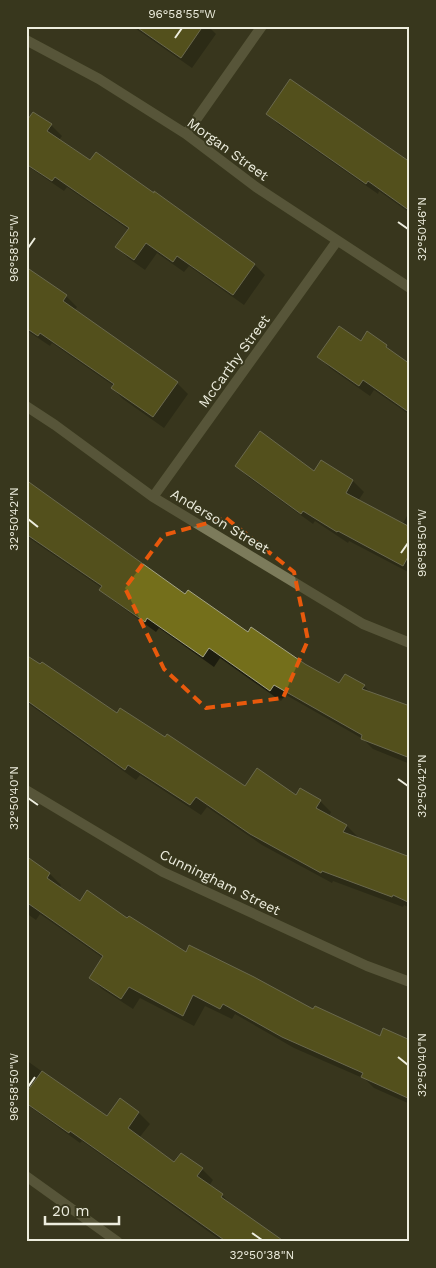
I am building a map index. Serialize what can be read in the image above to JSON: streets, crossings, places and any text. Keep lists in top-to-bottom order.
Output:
{
  "streets": {
    "street": [
      "Morgan Street",
      "McCarthy Street",
      "Anderson Street",
      "Cunningham Street"
    ]
  },
  "crossings": [
    ["Morgan Street", "McCarthy Street"],
    ["McCarthy Street", "Anderson Street"]
  ],
  "scale_bar": "20 m",
  "coordinates": [
    "96°58'55\"W",
    "32°50'46\"N",
    "32°50'42\"N",
    "96°58'50\"W",
    "32°50'40\"N",
    "32°50'38\"N"
  ]
}
